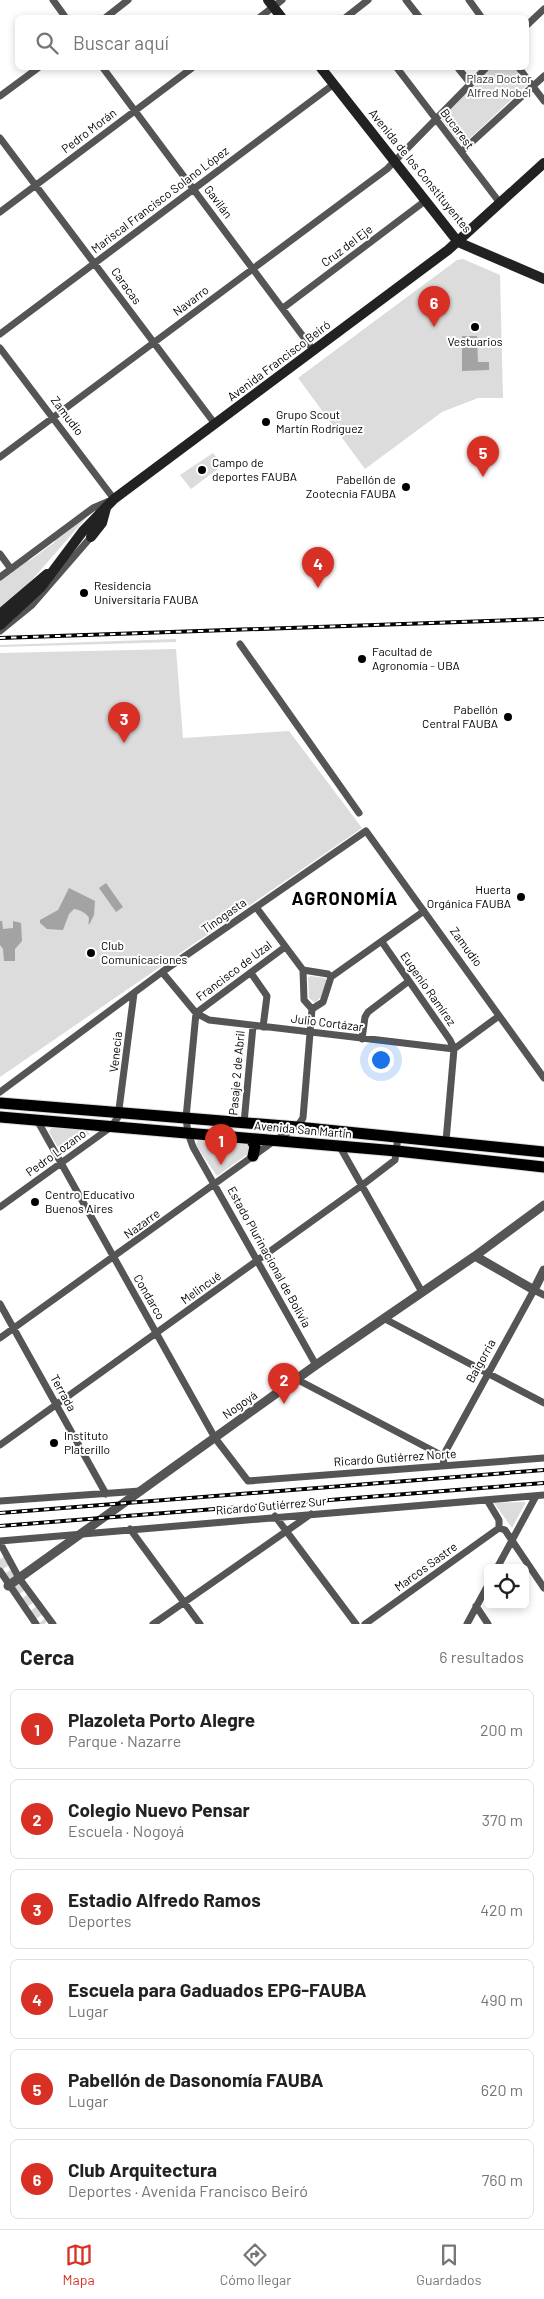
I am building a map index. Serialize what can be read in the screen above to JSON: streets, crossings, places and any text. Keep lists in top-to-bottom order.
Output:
{
  "streets": {
    "main road": ["Avenida de los Constituyentes", "Avenida Francisco Beiró", "Avenida San Martín"],
    "street": [
      "Bucarest",
      "Pedro Morán",
      "Mariscal Francisco Solano López",
      "Gavilán",
      "Cruz del Eje",
      "Caracas",
      "Navarro",
      "Zamudio",
      "Tinogasta",
      "Francisco de Uzal",
      "Eugenio Ramírez",
      "Julio Cortázar",
      "Venecia",
      "Pasaje 2 de Abril",
      "Pedro Lozano",
      "Nazarre",
      "Estado Plurinacional de Bolivia",
      "Melincué",
      "Condarco",
      "Baigorria",
      "Terrada",
      "Nogoyá",
      "Ricardo Gutiérrez Norte",
      "Ricardo Gutiérrez Sur",
      "Marcos Sastre"
    ]
  },
  "crossings": [
    ["Bucarest", "Navarro"],
    ["Bucarest", "Avenida Francisco Beiró"],
    ["Pedro Morán", "Gavilán"],
    ["Pedro Morán", "Caracas"],
    ["Avenida de los Constituyentes", "Mariscal Francisco Solano López"],
    ["Avenida de los Constituyentes", "Cruz del Eje"],
    ["Avenida de los Constituyentes", "Navarro"],
    ["Avenida de los Constituyentes", "Avenida Francisco Beiró"],
    ["Mariscal Francisco Solano López", "Gavilán"],
    ["Mariscal Francisco Solano López", "Caracas"],
    ["Gavilán", "Cruz del Eje"],
    ["Gavilán", "Navarro"],
    ["Gavilán", "Avenida Francisco Beiró"],
    ["Caracas", "Navarro"],
    ["Caracas", "Avenida Francisco Beiró"],
    ["Navarro", "Zamudio"],
    ["Avenida Francisco Beiró", "Zamudio"],
    ["Zamudio", "Tinogasta"],
    ["Tinogasta", "Venecia"],
    ["Francisco de Uzal", "Julio Cortázar"],
    ["Francisco de Uzal", "Estado Plurinacional de Bolivia"],
    ["Eugenio Ramírez", "Julio Cortázar"],
    ["Julio Cortázar", "Pasaje 2 de Abril"],
    ["Julio Cortázar", "Estado Plurinacional de Bolivia"],
    ["Venecia", "Avenida San Martín"],
    ["Venecia", "Pedro Lozano"],
    ["Pasaje 2 de Abril", "Avenida San Martín"],
    ["Avenida San Martín", "Pedro Lozano"],
    ["Avenida San Martín", "Nazarre"],
    ["Avenida San Martín", "Estado Plurinacional de Bolivia"],
    ["Avenida San Martín", "Melincué"],
    ["Avenida San Martín", "Condarco"],
    ["Pedro Lozano", "Condarco"],
    ["Nazarre", "Estado Plurinacional de Bolivia"],
    ["Nazarre", "Condarco"],
    ["Nazarre", "Terrada"],
    ["Estado Plurinacional de Bolivia", "Melincué"],
    ["Estado Plurinacional de Bolivia", "Nogoyá"],
    ["Melincué", "Condarco"],
    ["Melincué", "Terrada"],
    ["Condarco", "Nogoyá"],
    ["Condarco", "Ricardo Gutiérrez Norte"],
    ["Nogoyá", "Ricardo Gutiérrez Sur"]
  ],
  "districts": ["AGRONOMÍA"],
  "parks": ["Plaza Doctor Alfred Nobel"],
  "places": [
    "Vestuarios",
    "Grupo Scout Martín Rodríguez",
    "Campo de deportes FAUBA",
    "Pabellón de Zootecnia FAUBA",
    "Residencia Universitaria FAUBA",
    "Facultad de Agronomía - UBA",
    "Pabellón Central FAUBA",
    "Huerta Orgánica FAUBA",
    "Club Comunicaciones",
    "Centro Educativo Buenos Aires",
    "Instituto Platerillo"
  ],
  "page": {
    "search": "Buscar aquí",
    "pins": [
      "6",
      "5",
      "4",
      "3",
      "1",
      "2"
    ],
    "heading": ["Cerca", "6 resultados"],
    "list": [
      {
        "mark": "1",
        "name": "Plazoleta Porto Alegre",
        "note": "Parque · Nazarre",
        "value": "200 m"
      },
      {
        "mark": "2",
        "name": "Colegio Nuevo Pensar",
        "note": "Escuela · Nogoyá",
        "value": "370 m"
      },
      {
        "mark": "3",
        "name": "Estadio Alfredo Ramos",
        "note": "Deportes",
        "value": "420 m"
      },
      {
        "mark": "4",
        "name": "Escuela para Gaduados EPG-FAUBA",
        "note": "Lugar",
        "value": "490 m"
      },
      {
        "mark": "5",
        "name": "Pabellón de Dasonomía FAUBA",
        "note": "Lugar",
        "value": "620 m"
      },
      {
        "mark": "6",
        "name": "Club Arquitectura",
        "note": "Deportes · Avenida Francisco Beiró",
        "value": "760 m"
      }
    ],
    "nav": ["Mapa", "Cómo llegar", "Guardados"]
  }
}
